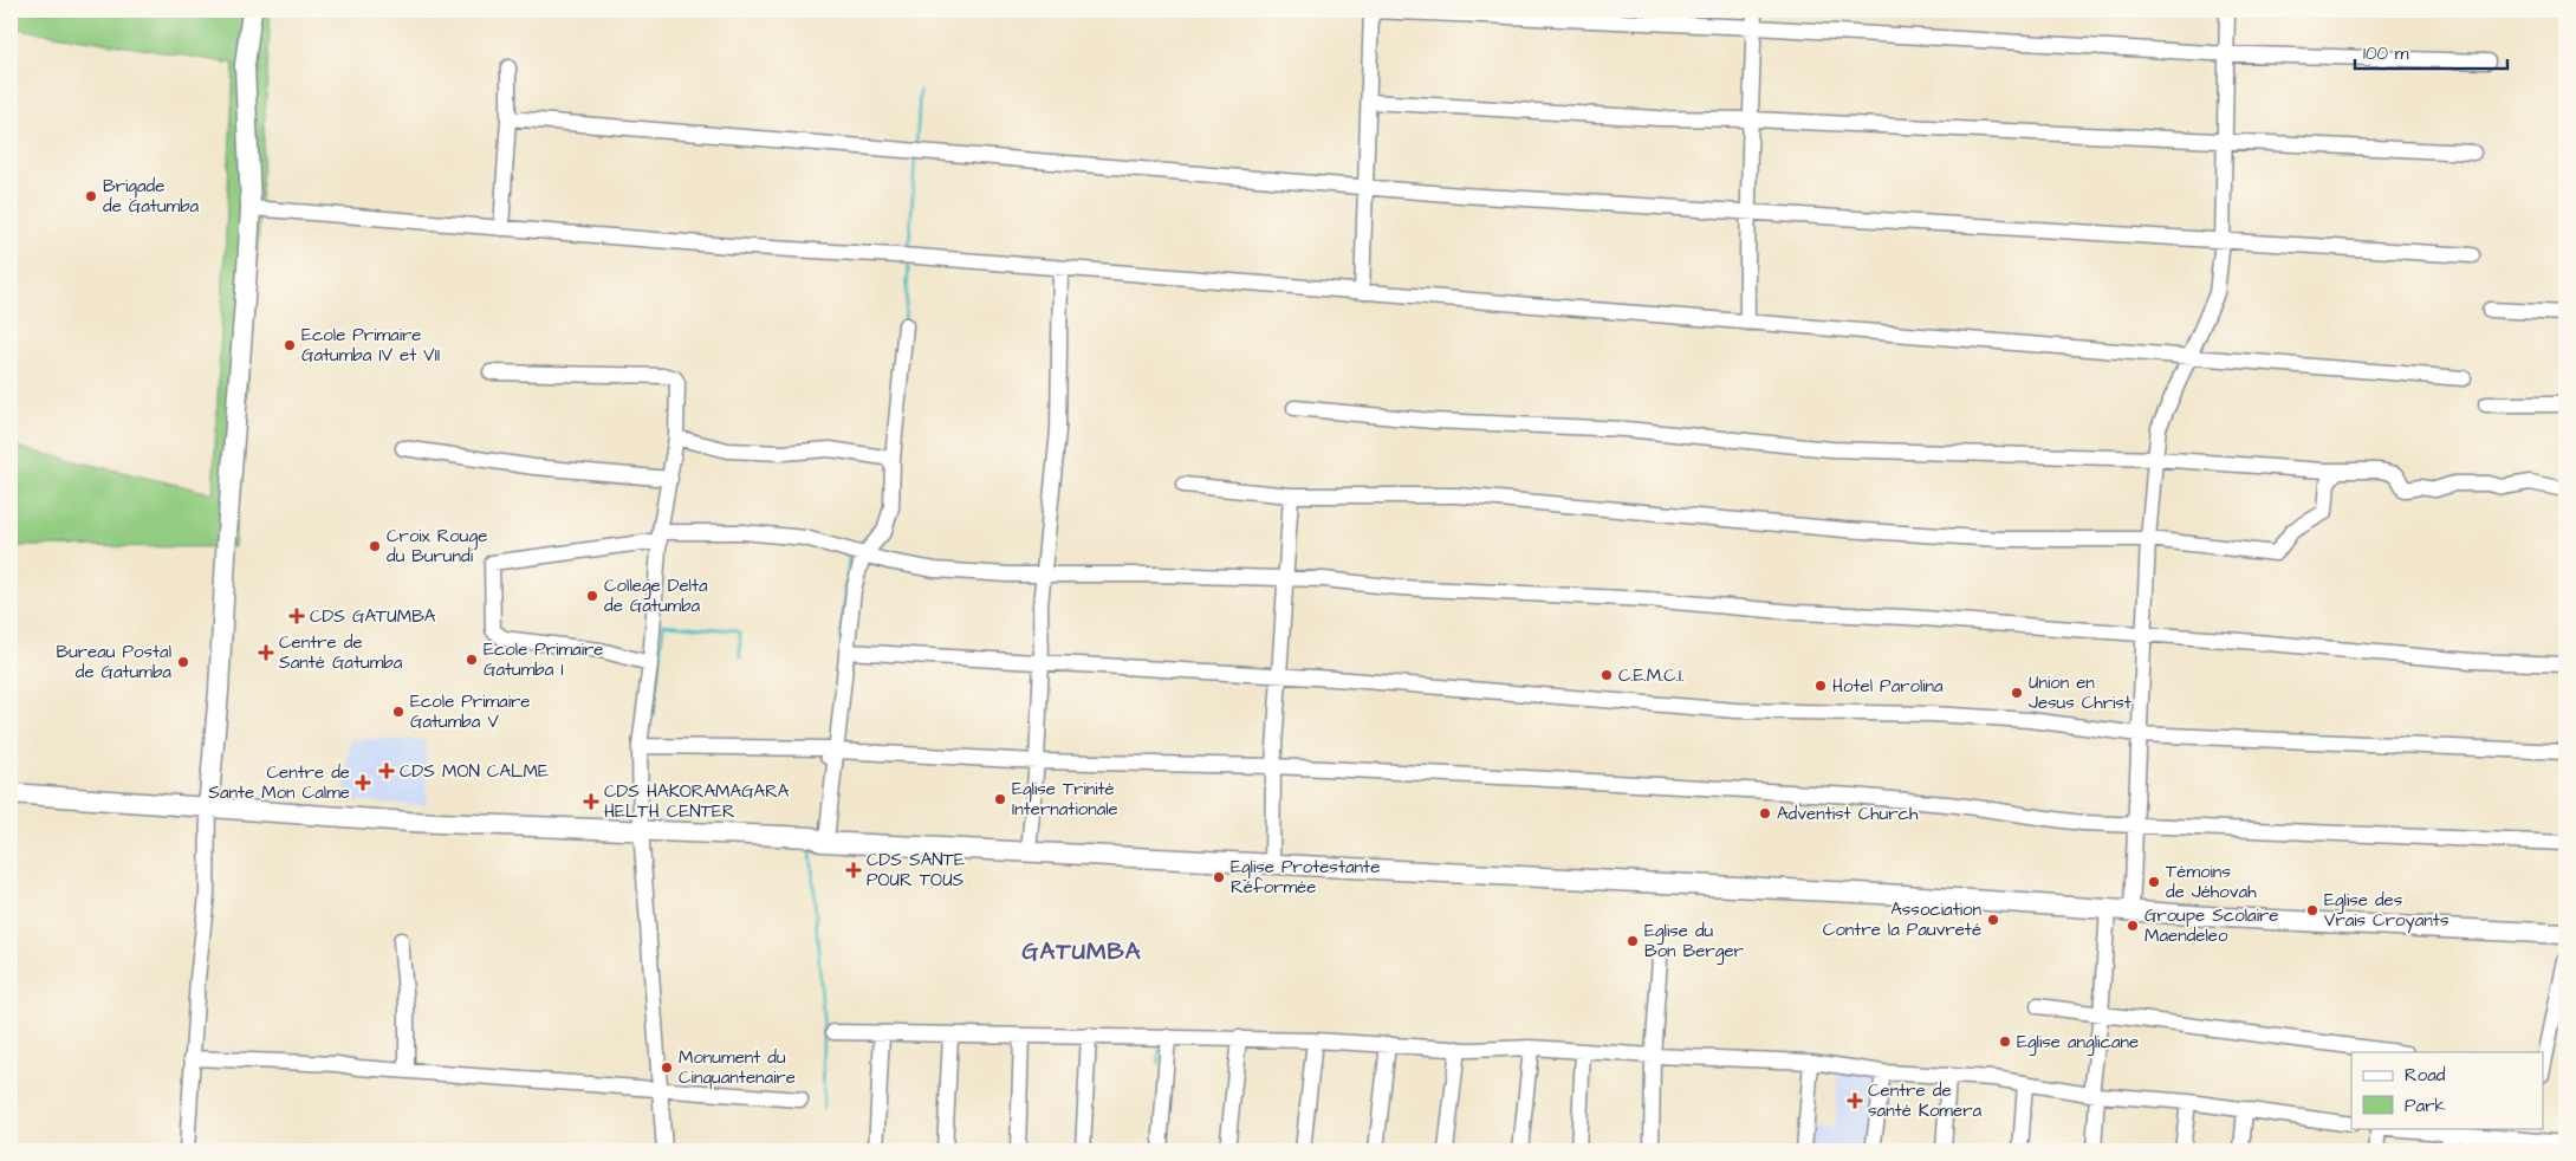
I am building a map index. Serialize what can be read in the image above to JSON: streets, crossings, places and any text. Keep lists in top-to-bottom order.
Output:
{
  "districts": ["GATUMBA"],
  "places": {
    "other": [
      "Brigade de Gatumba",
      "Ecole Primaire Gatumba IV et VII",
      "Croix Rouge du Burundi",
      "College Delta de Gatumba",
      "Ecole Primaire Gatumba I",
      "Bureau Postal de Gatumba",
      "C.E.M.C.I.",
      "Hotel Parolina",
      "Union en Jesus Christ",
      "Ecole Primaire Gatumba V",
      "Eglise Trinité Internationale",
      "Adventist Church",
      "Eglise Protestante Réformée",
      "Témoins de Jéhovah",
      "Eglise des Vrais Croyants",
      "Association Contre la Pauvreté",
      "Groupe Scolaire Maendeleo",
      "Eglise du Bon Berger",
      "Eglise anglicane",
      "Monument du Cinquantenaire"
    ],
    "health": [
      "CDS GATUMBA",
      "Centre de Santé Gatumba",
      "CDS MON CALME",
      "Centre de Sante Mon Calme",
      "CDS HAKORAMAGARA HELTH CENTER",
      "CDS SANTE POUR TOUS",
      "Centre de santé Komera"
    ]
  },
  "legend": ["Road", "Park"],
  "scale_bar": "100 m"
}
